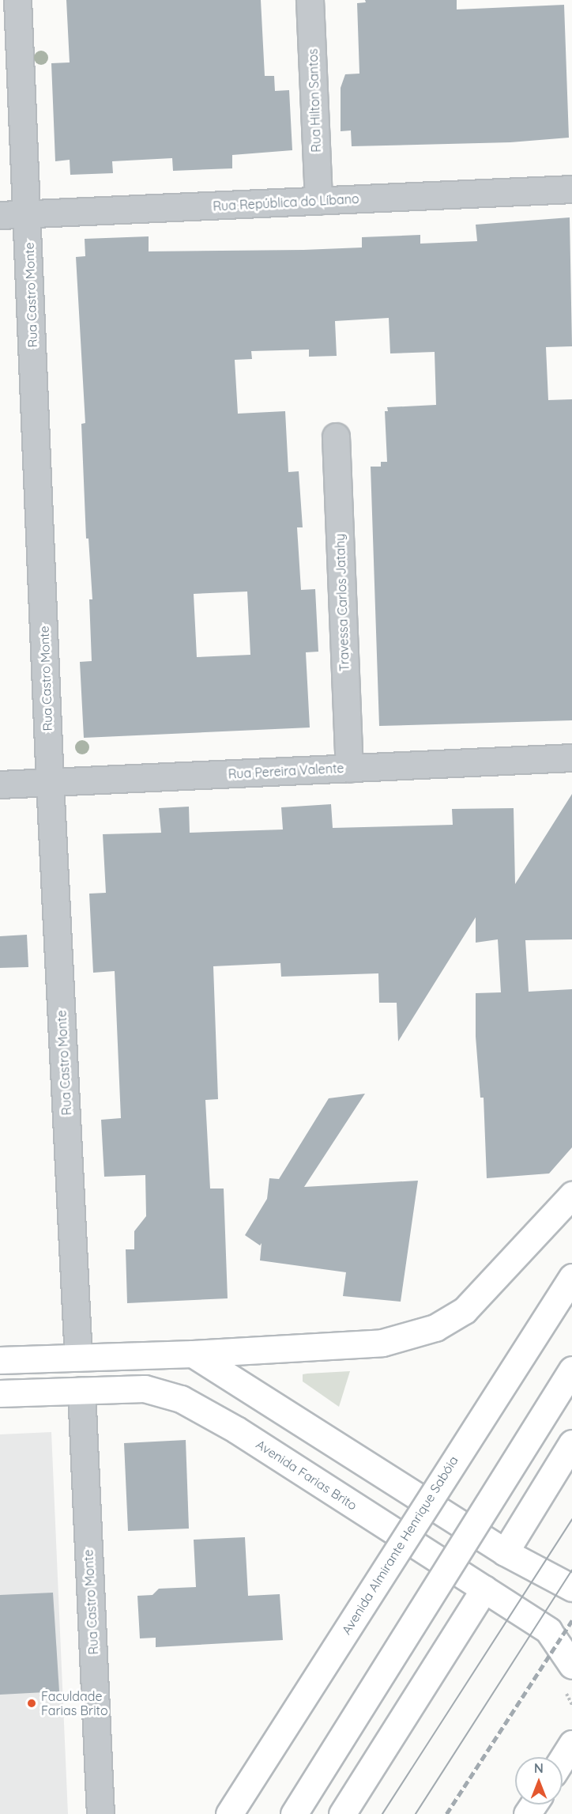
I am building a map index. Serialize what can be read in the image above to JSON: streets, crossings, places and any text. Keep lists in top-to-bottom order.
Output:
{
  "streets": {
    "main road": ["Avenida Farias Brito", "Avenida Almirante Henrique Sabóia"],
    "street": [
      "Rua Hilton Santos",
      "Rua República do Líbano",
      "Rua Castro Monte",
      "Travessa Carlos Jatahy",
      "Rua Pereira Valente"
    ]
  },
  "crossings": [
    ["Rua Hilton Santos", "Rua República do Líbano"],
    ["Rua República do Líbano", "Rua Castro Monte"],
    ["Rua Castro Monte", "Rua Pereira Valente"],
    ["Rua Castro Monte", "Avenida Farias Brito"],
    ["Travessa Carlos Jatahy", "Rua Pereira Valente"]
  ],
  "places": ["Faculdade Farias Brito"],
  "north": "top"
}
